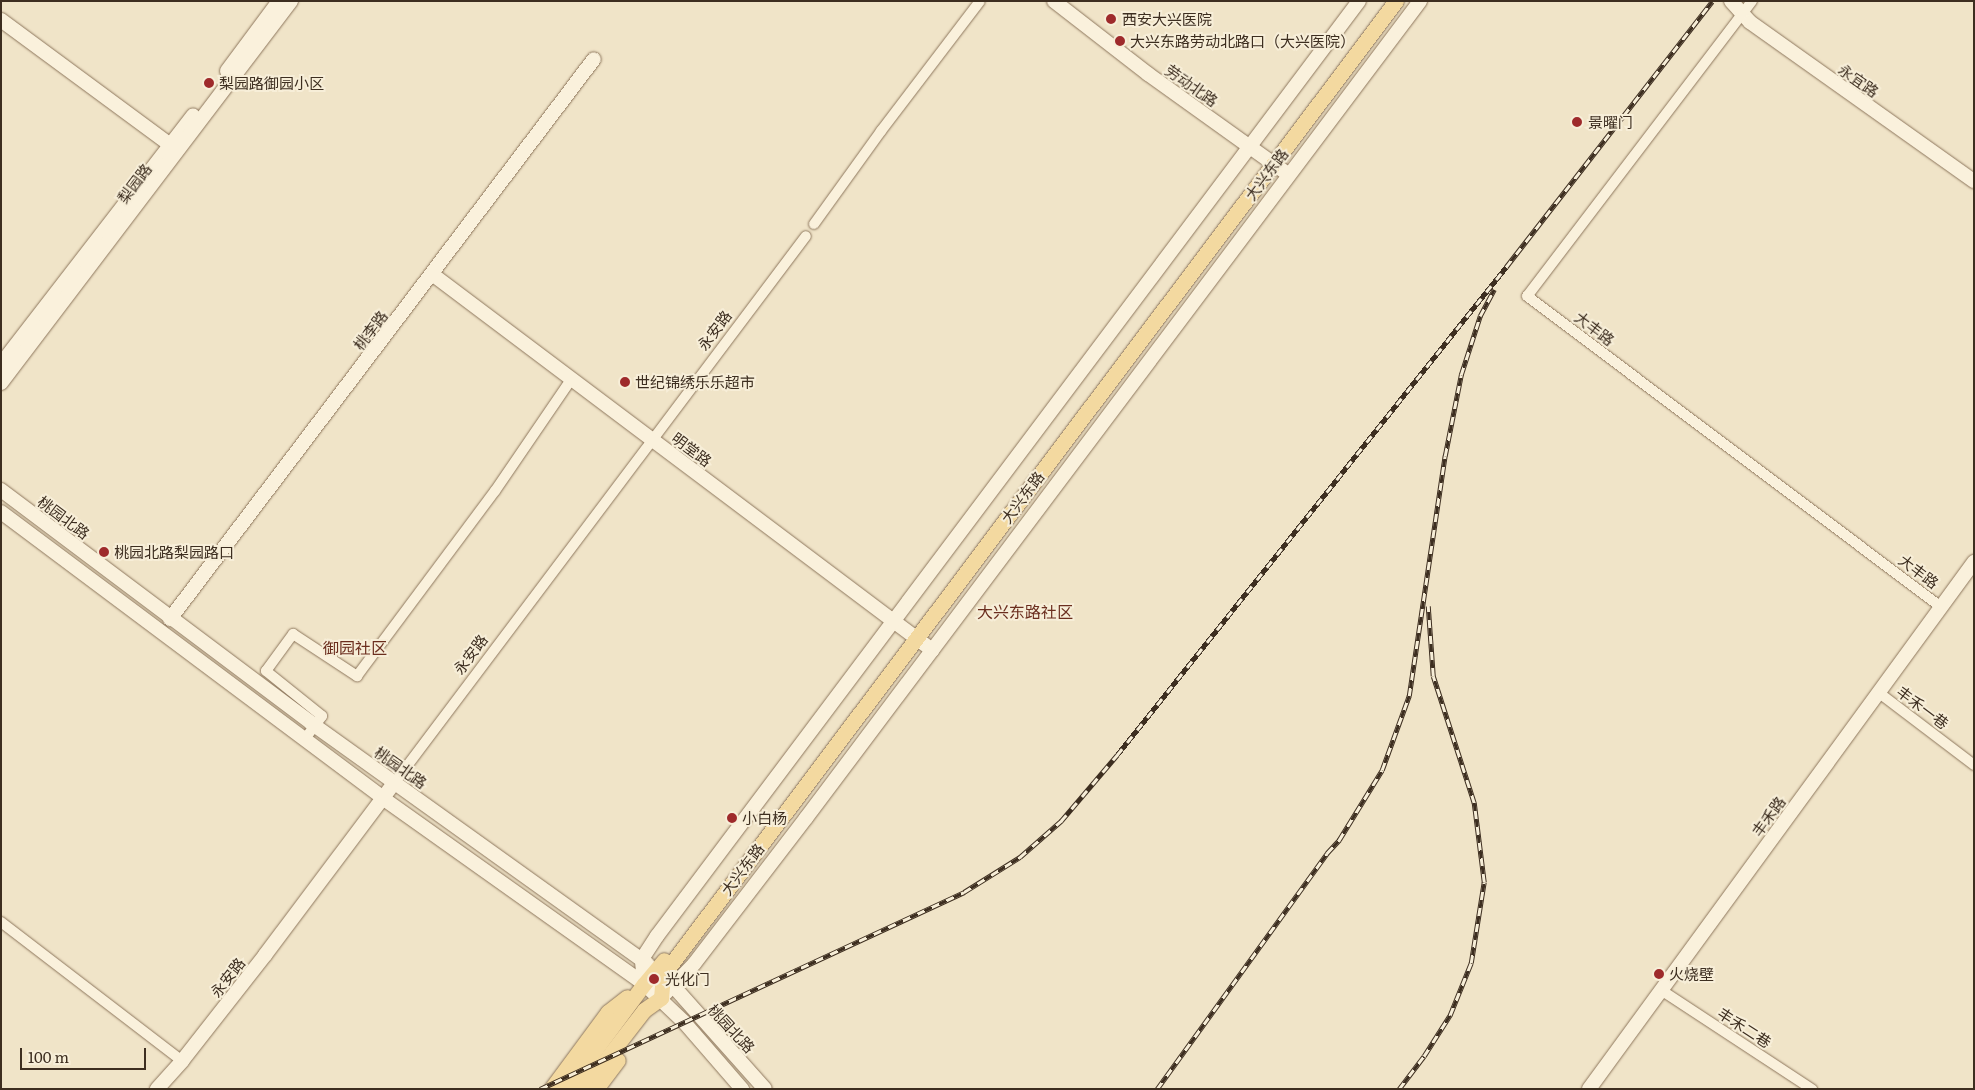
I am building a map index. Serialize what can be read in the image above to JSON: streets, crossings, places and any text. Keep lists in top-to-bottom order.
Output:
{
  "streets": {
    "main road": [
      "永宜路",
      "劳动北路",
      "大兴东路",
      "梨园路",
      "桃李路",
      "永安路",
      "明堂路",
      "桃园北路",
      "丰禾路"
    ],
    "street": ["大丰路", "丰禾一巷", "丰禾二巷"]
  },
  "crossings": [
    ["永宜路", "大丰路"],
    ["劳动北路", "大兴东路"],
    ["大兴东路", "明堂路"],
    ["大兴东路", "桃园北路"],
    ["大丰路", "丰禾路"],
    ["桃李路", "明堂路"],
    ["桃李路", "桃园北路"],
    ["永安路", "明堂路"],
    ["永安路", "桃园北路"],
    ["丰禾一巷", "丰禾路"],
    ["丰禾路", "丰禾二巷"]
  ],
  "districts": ["大兴东路社区", "御园社区"],
  "places": [
    "西安大兴医院",
    "大兴东路劳动北路口（大兴医院）",
    "梨园路御园小区",
    "景曜门",
    "世纪锦绣乐乐超市",
    "桃园北路梨园路口",
    "小白杨",
    "火烧壁",
    "光化门"
  ],
  "scale_bar": "100 m"
}
